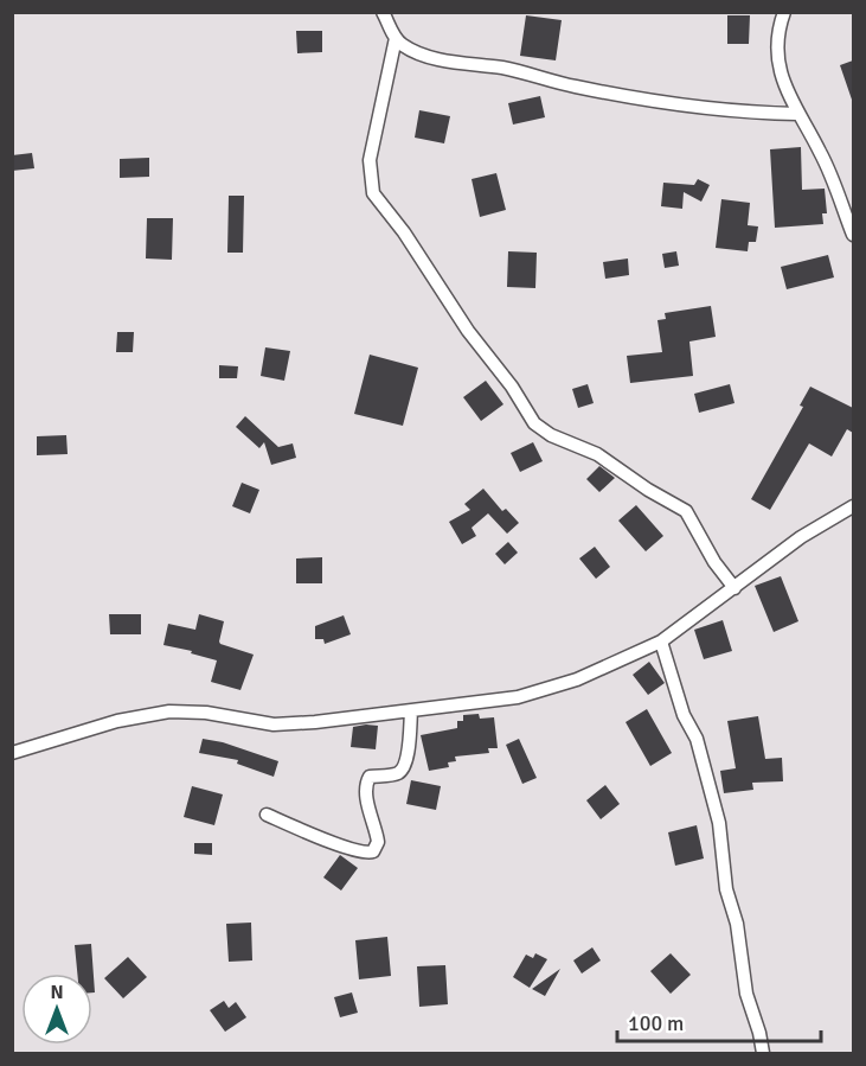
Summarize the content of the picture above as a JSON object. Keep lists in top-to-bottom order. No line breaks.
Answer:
{"scale_bar":"100 m","north":"top"}
